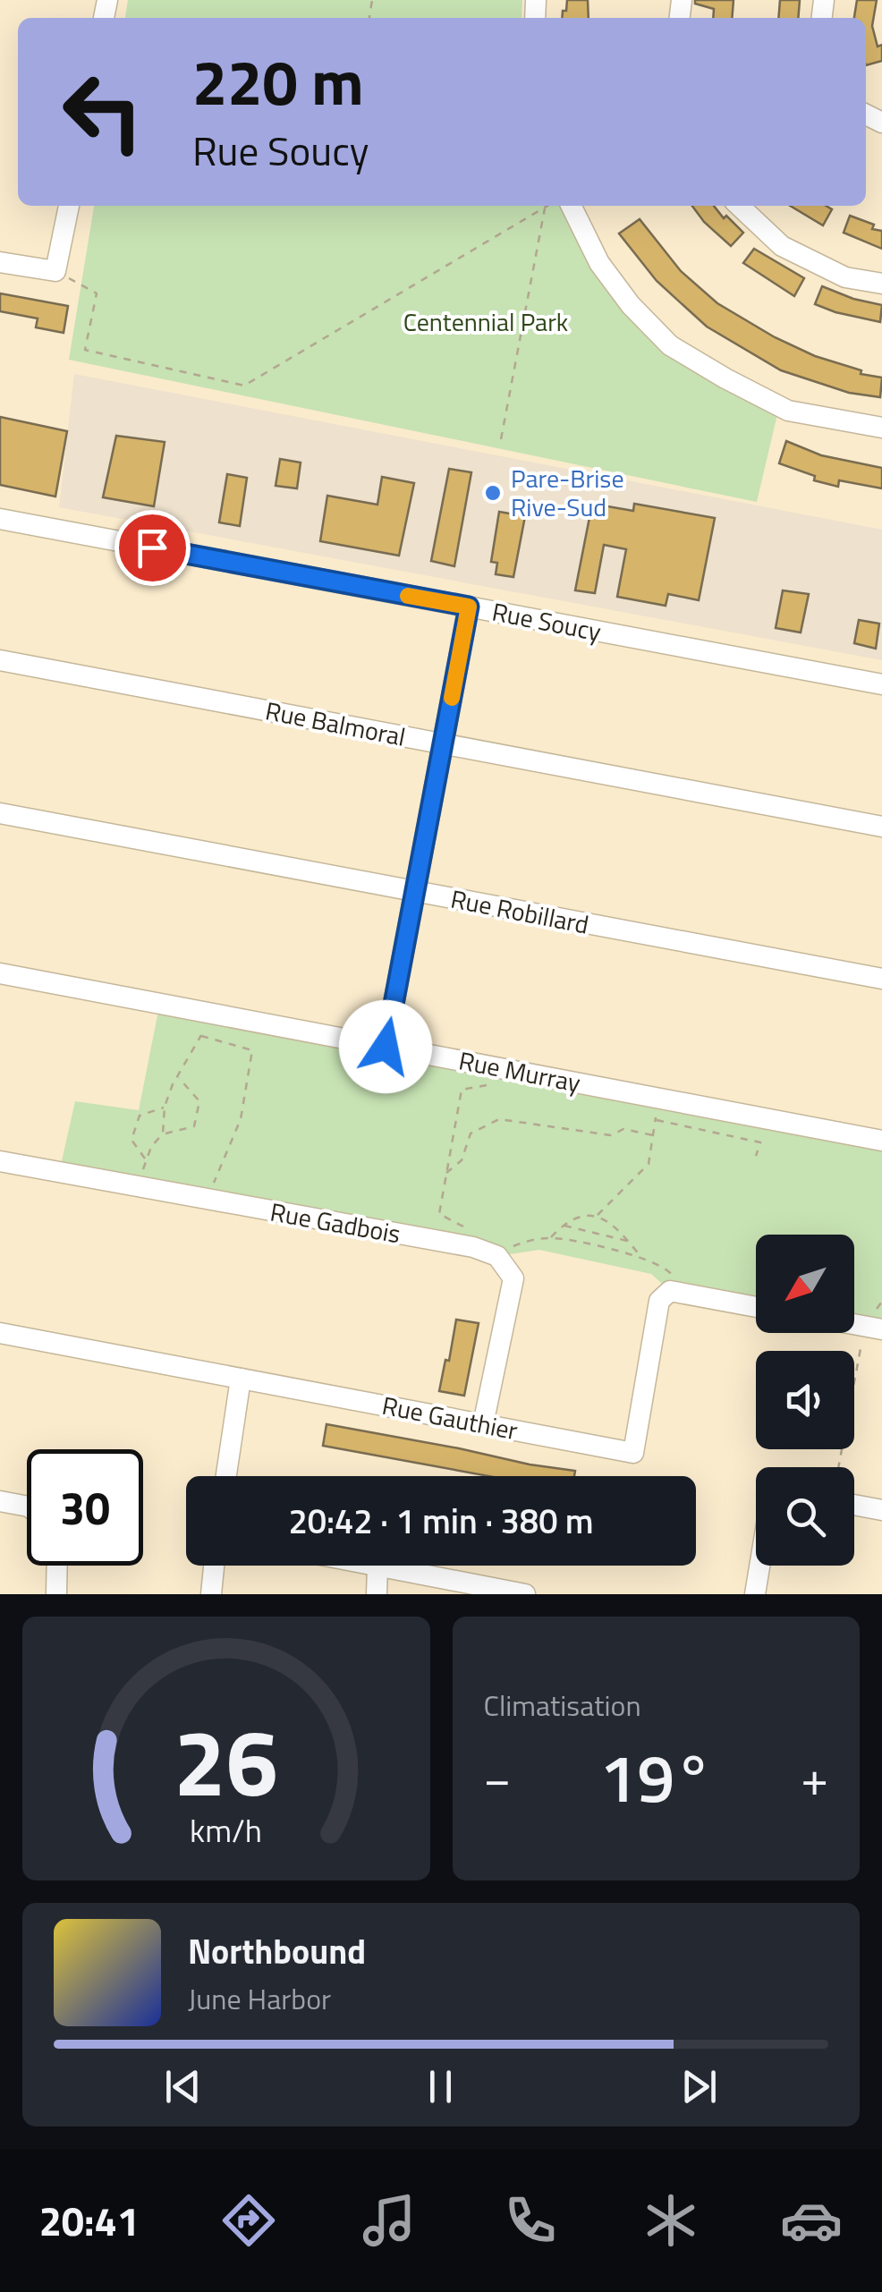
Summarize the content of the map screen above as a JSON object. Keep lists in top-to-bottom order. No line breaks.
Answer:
{"streets":{"street":["Rue Soucy","Rue Balmoral","Rue Robillard","Rue Murray","Rue Gadbois","Rue Gauthier"]},"parks":["Centennial Park"],"places":["Pare-Brise Rive-Sud"],"north":"bottom left","page":{"turn":["220 m","Rue Soucy"],"limit":"30","trip":"20:42 · 1 min · 380 m","tile":"Climatisation","heat":["−","19°","+"],"song":["Northbound","June Harbor"],"tabs":"20:41","gauge":["26","km/h"]}}
